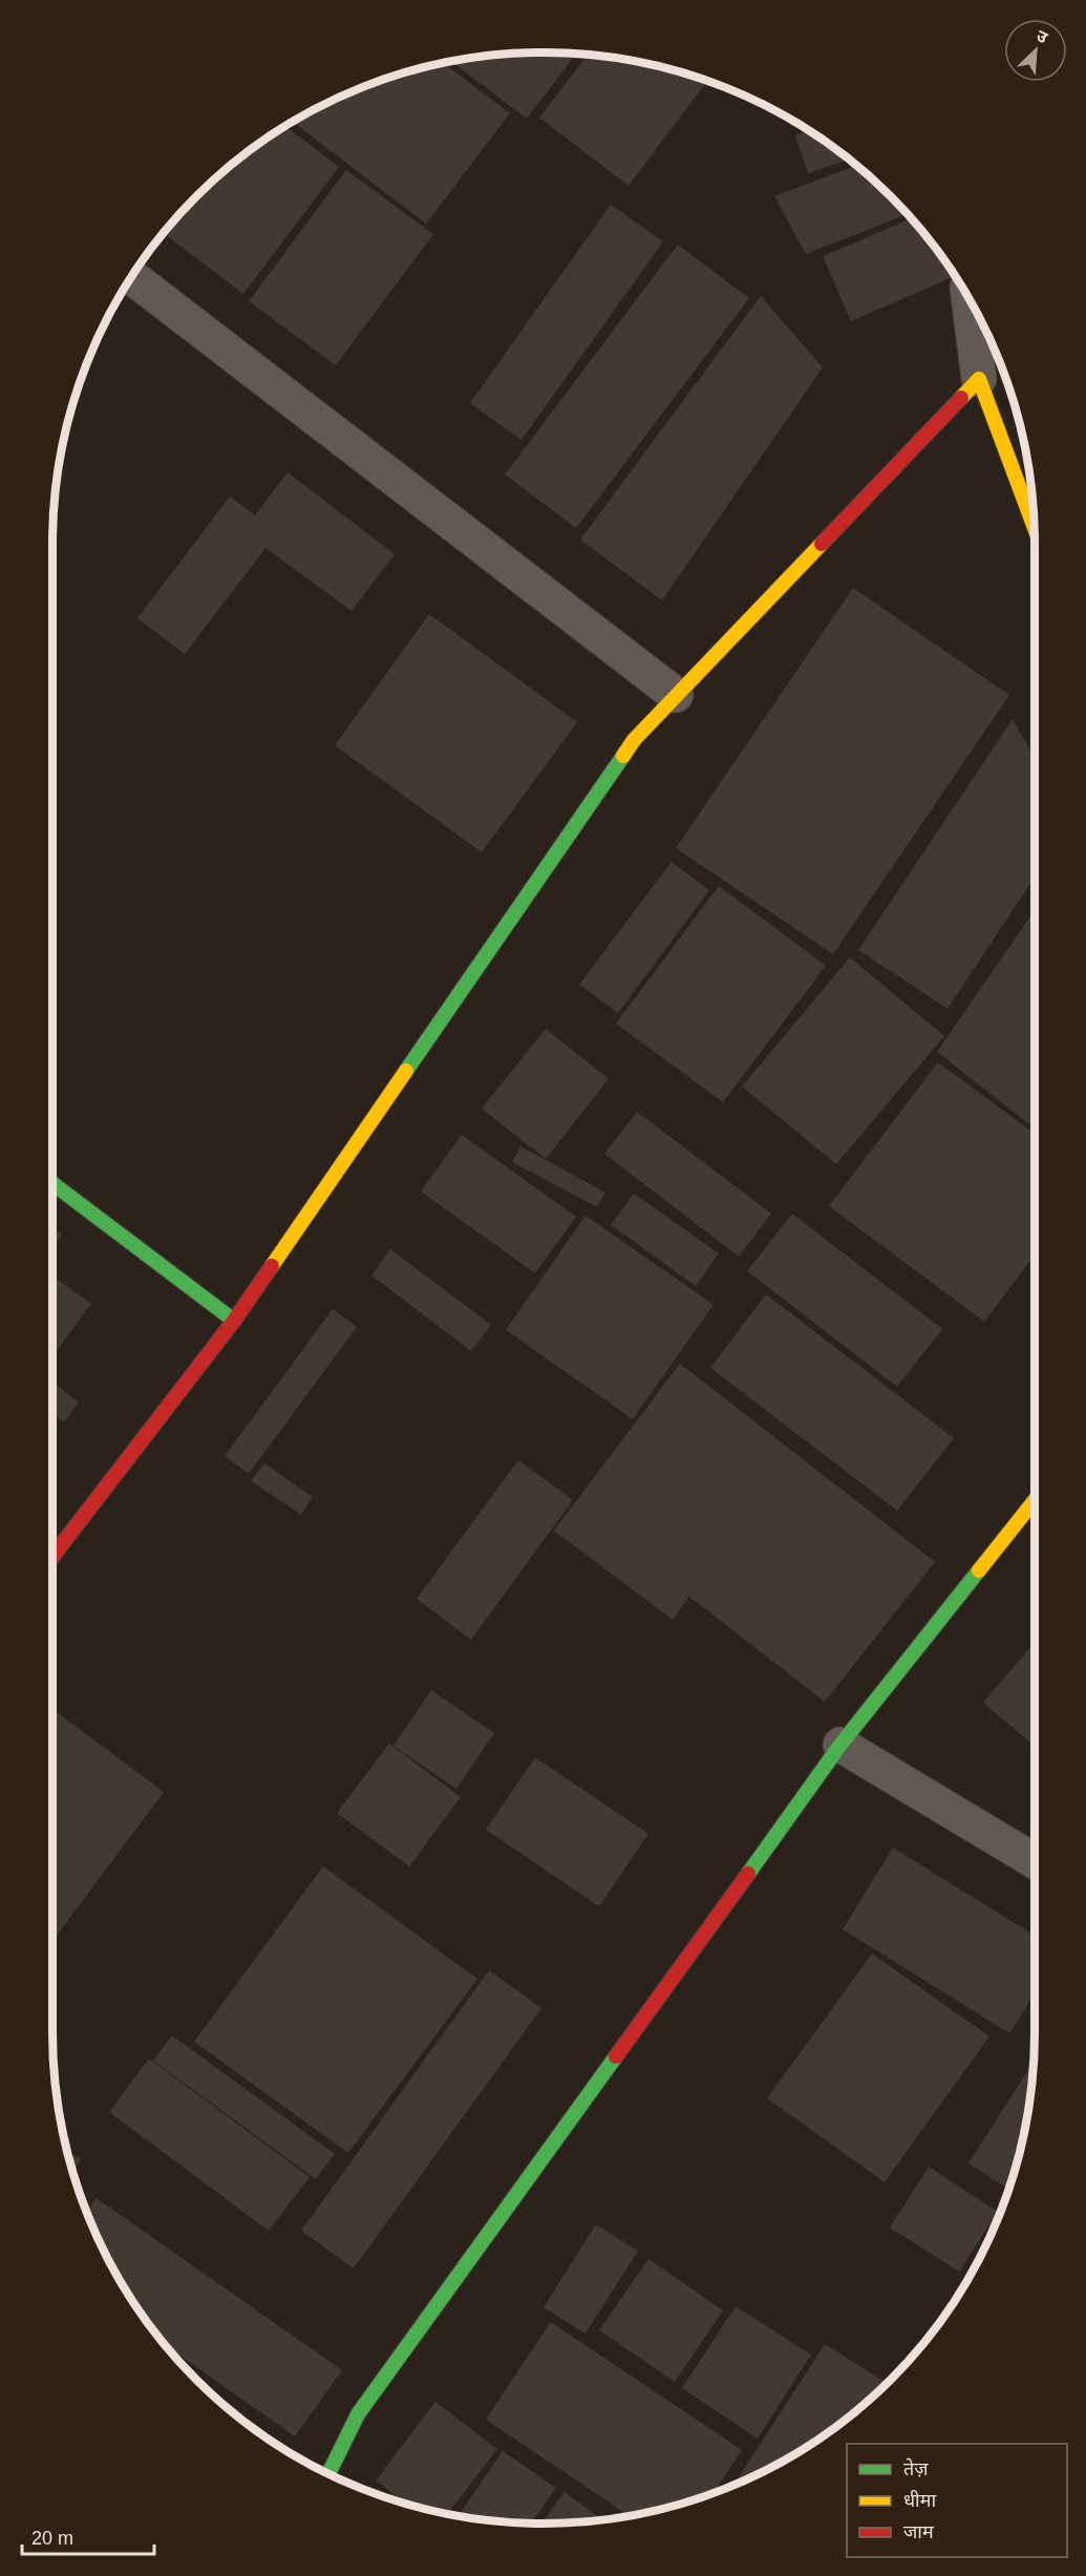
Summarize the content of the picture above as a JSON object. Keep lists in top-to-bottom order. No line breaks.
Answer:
{"legend":["तेज़","धीमा","जाम"],"scale_bar":"20 m","north":"top right"}
